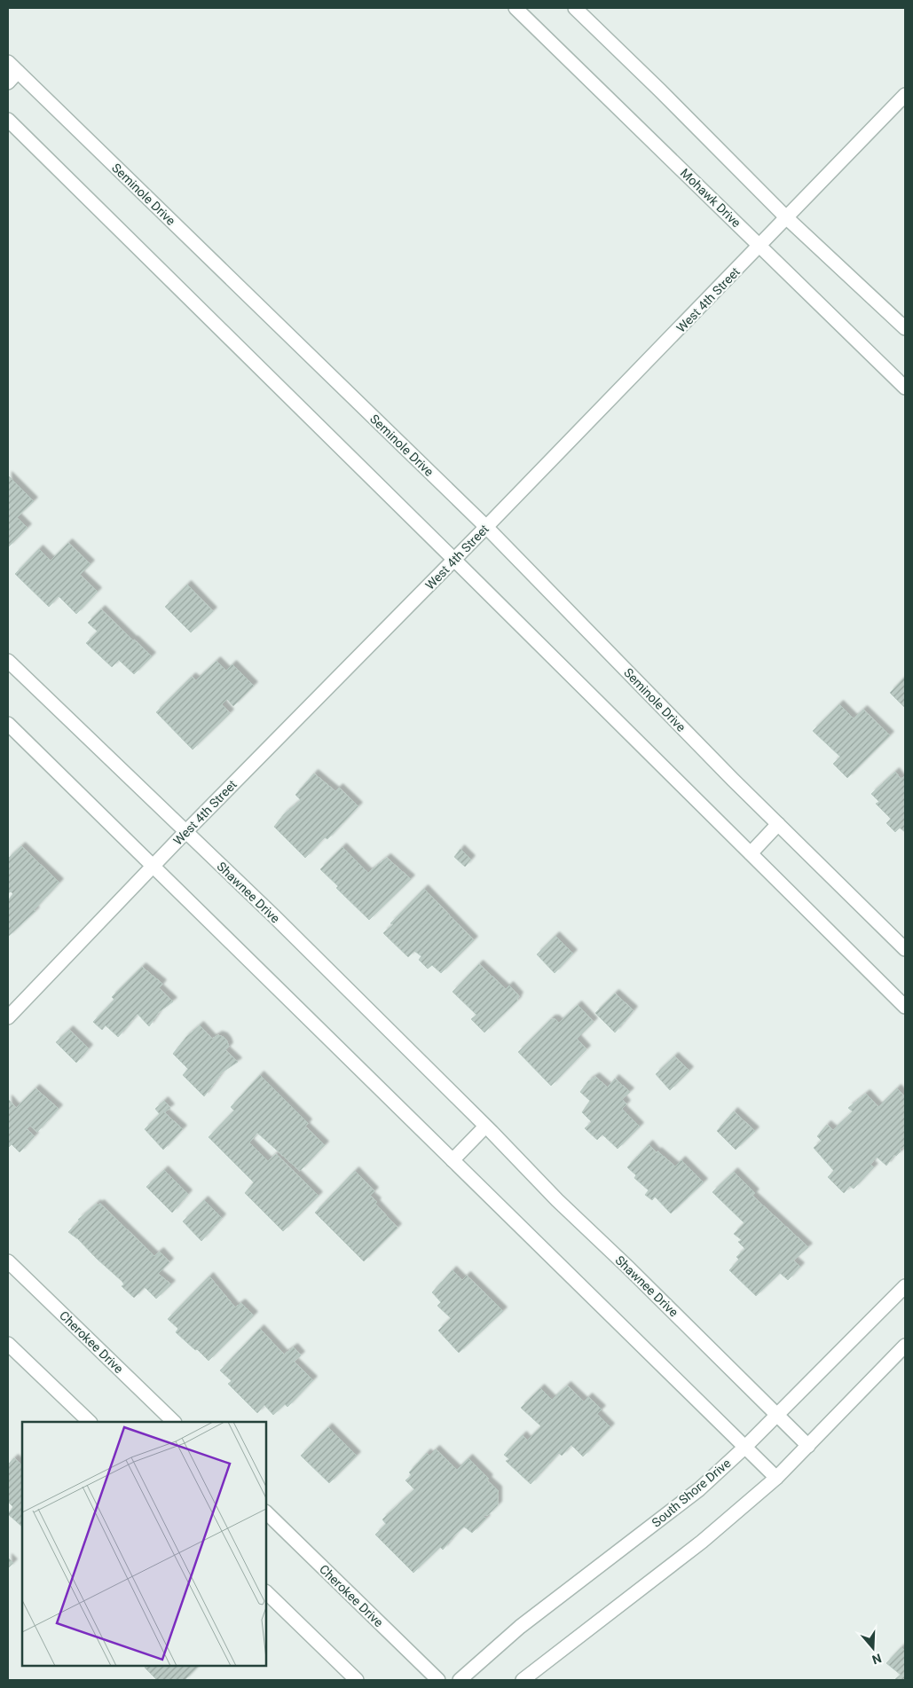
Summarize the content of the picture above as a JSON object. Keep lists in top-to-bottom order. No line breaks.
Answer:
{"streets":{"street":["Seminole Drive","Mohawk Drive","West 4th Street","Shawnee Drive","Cherokee Drive","South Shore Drive"]},"crossings":[["Seminole Drive","West 4th Street"],["Mohawk Drive","West 4th Street"],["West 4th Street","Shawnee Drive"],["Shawnee Drive","South Shore Drive"]],"north":"bottom"}
